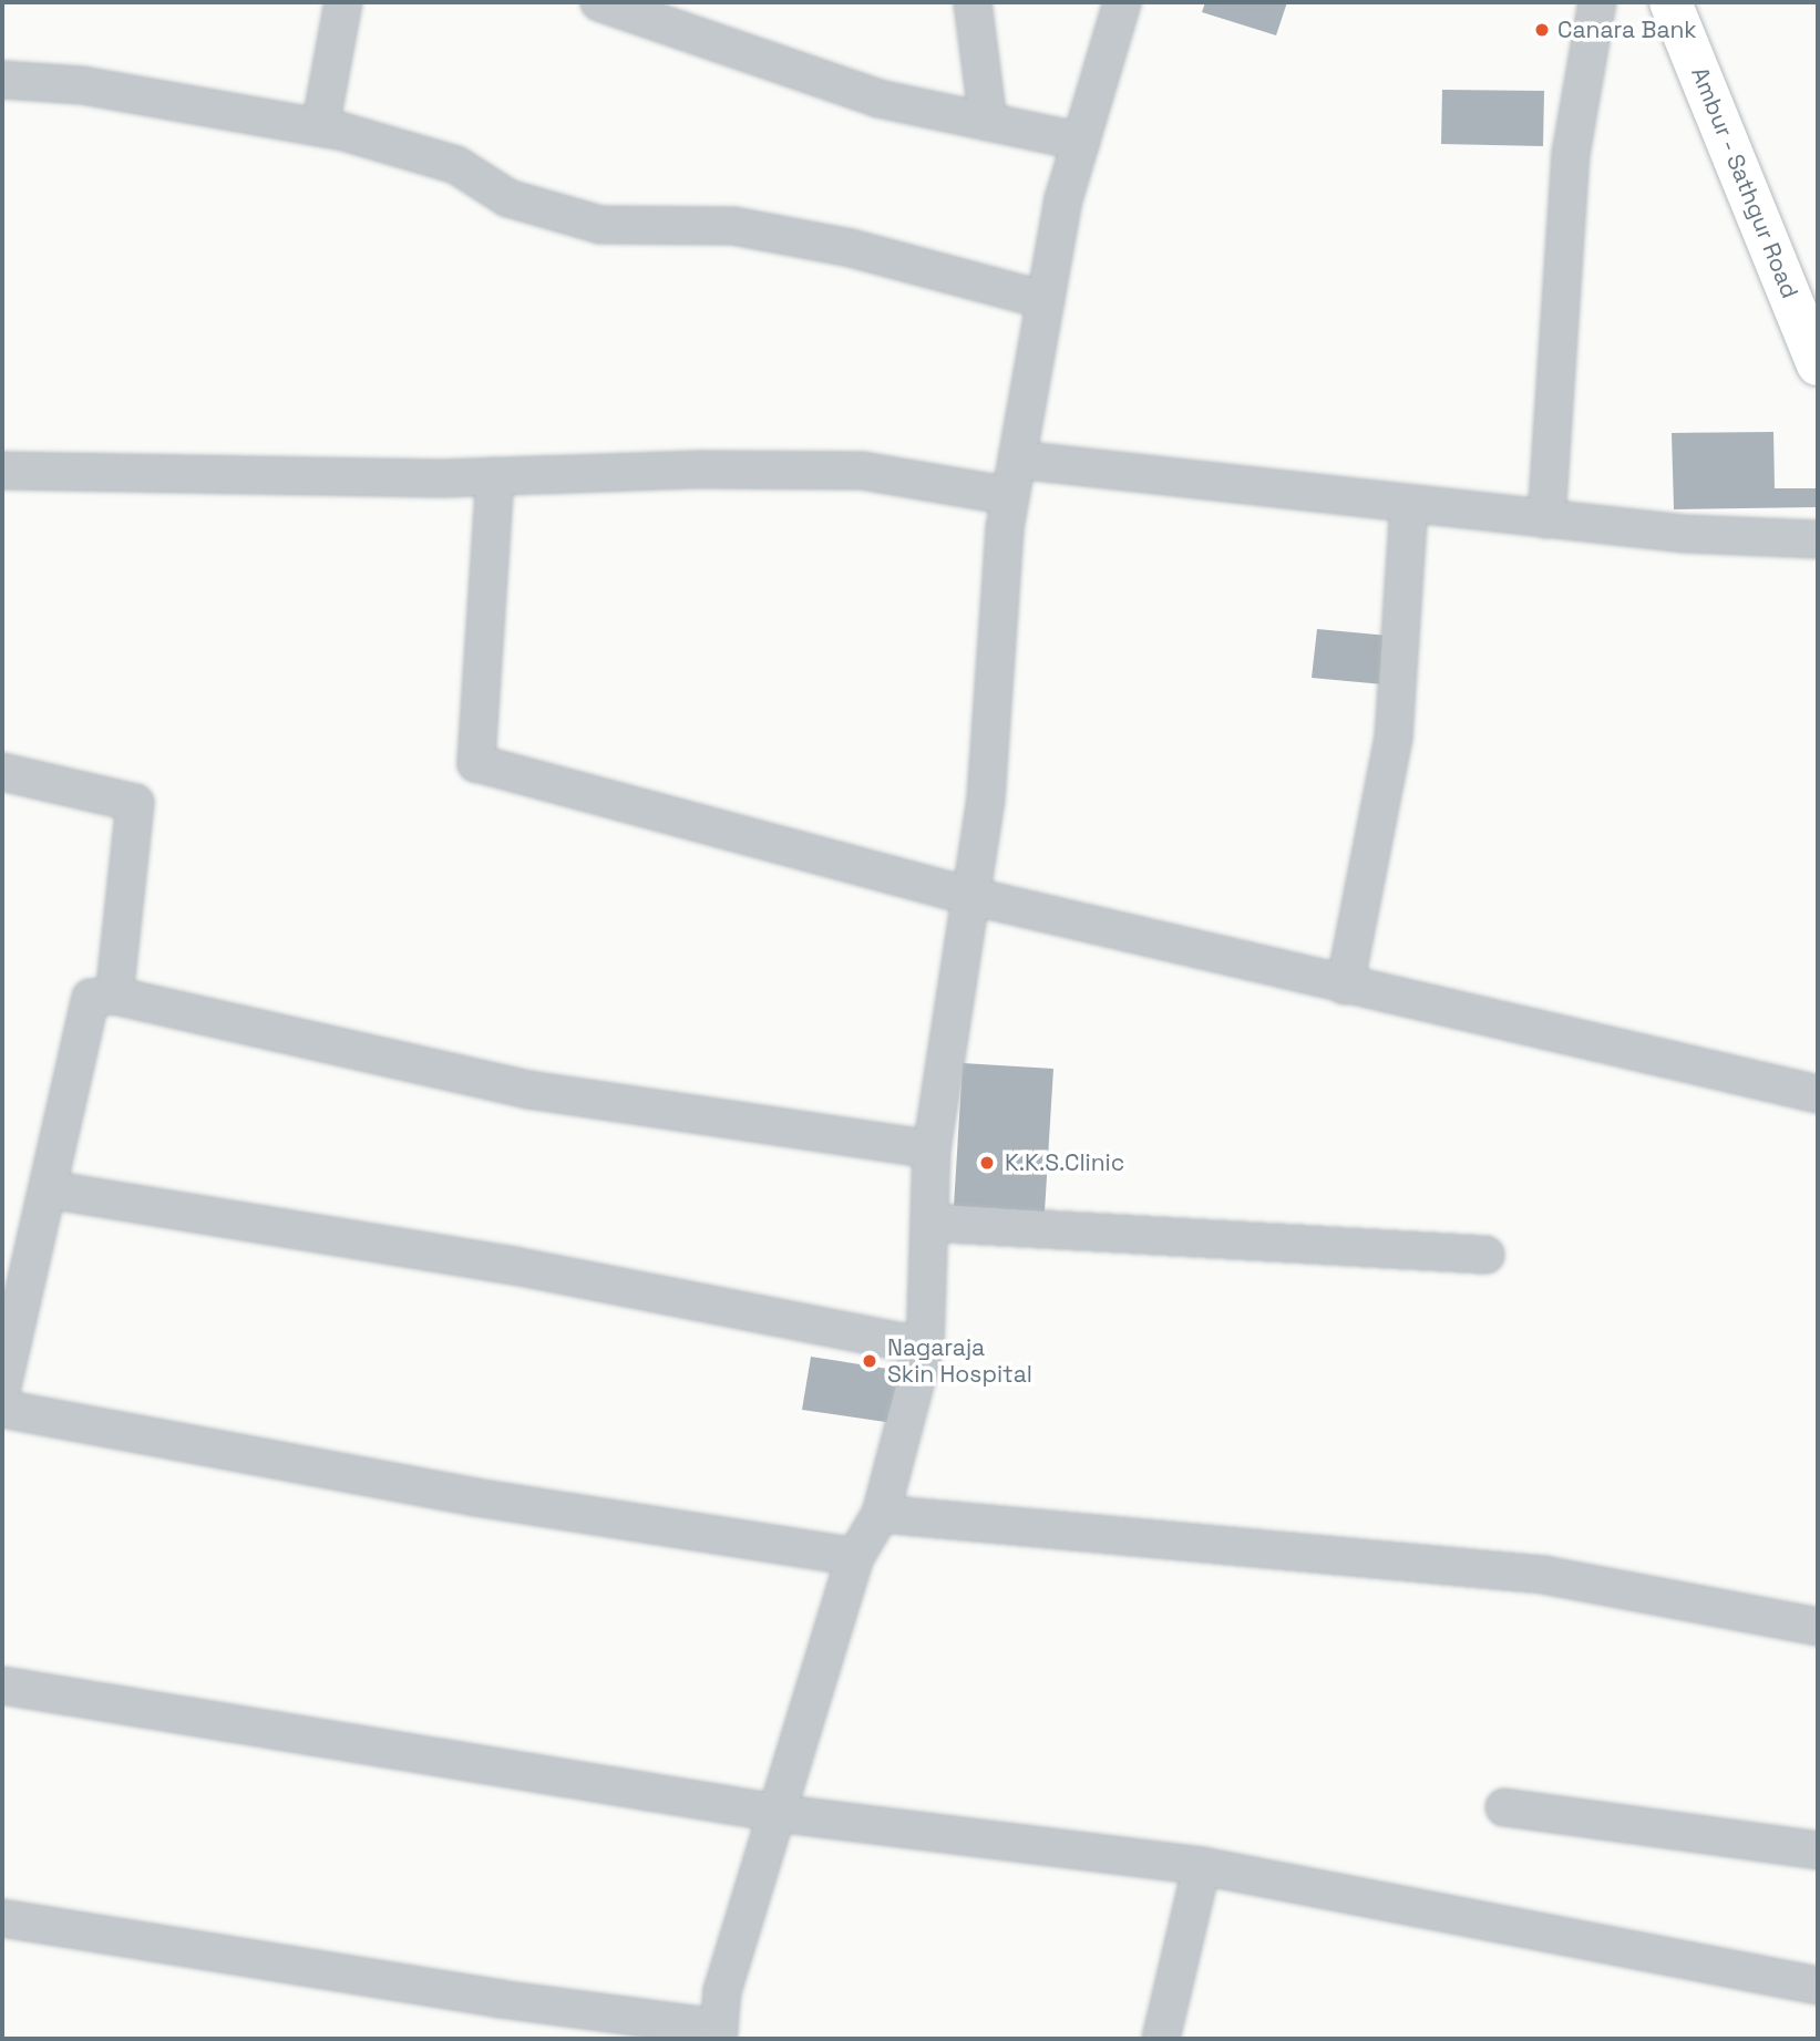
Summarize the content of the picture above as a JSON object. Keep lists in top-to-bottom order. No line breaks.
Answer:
{"streets":{"main road":["Ambur - Sathgur Road"]},"places":["Canara Bank","K.K.S.Clinic","Nagaraja Skin Hospital"]}
